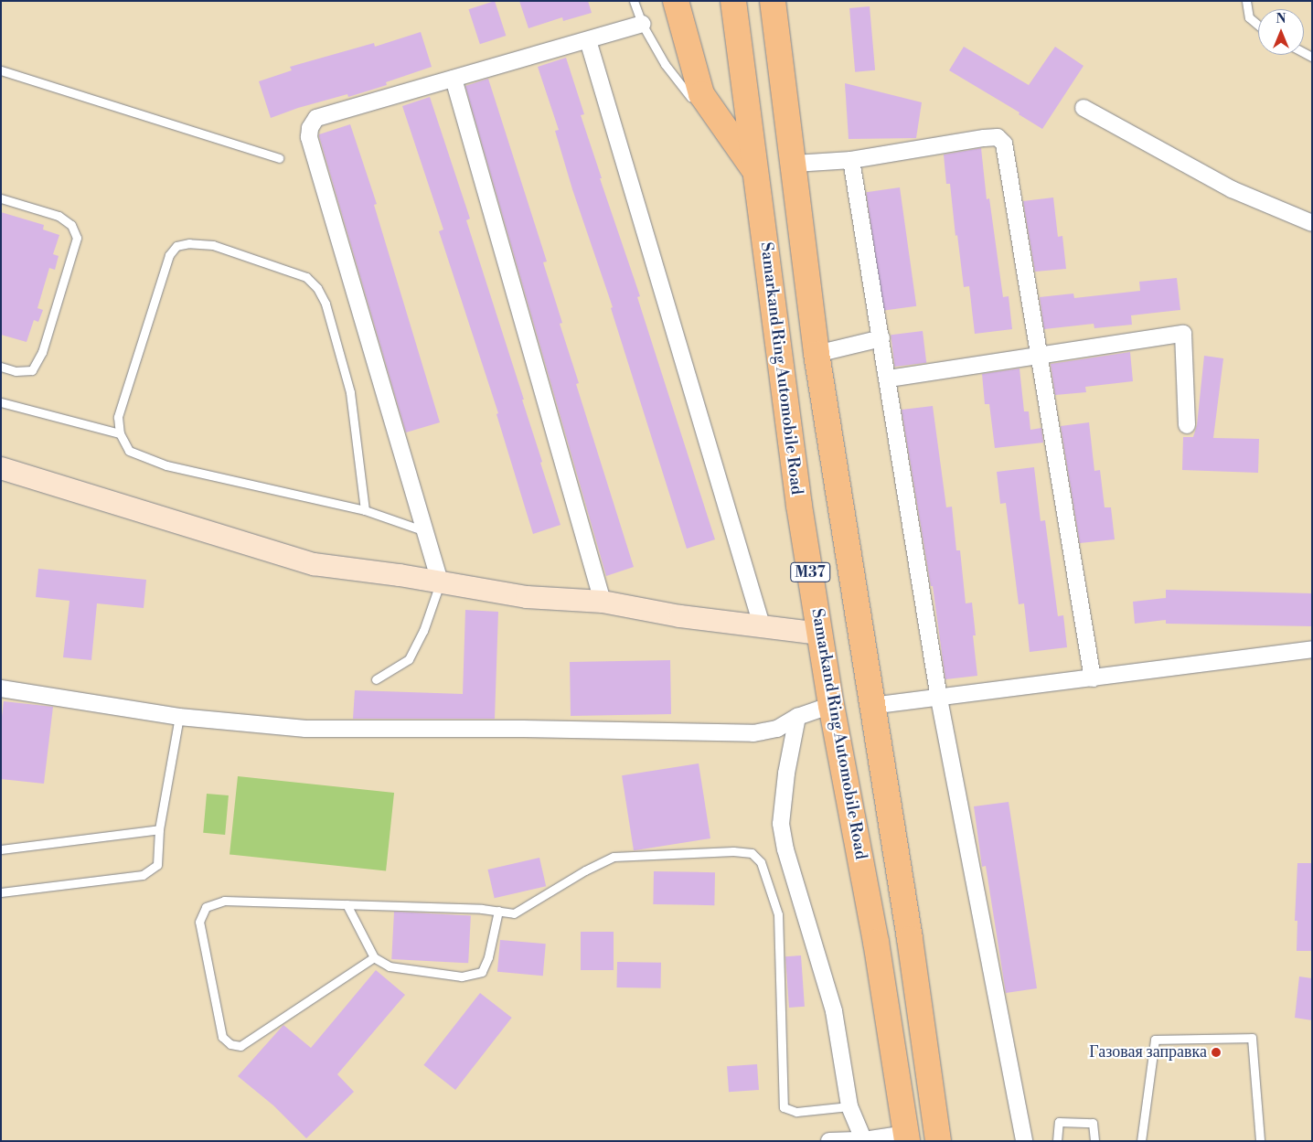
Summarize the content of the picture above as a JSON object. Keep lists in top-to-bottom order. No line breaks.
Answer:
{"streets":{"highway":["Samarkand Ring Automobile Road","M37"]},"places":["Газовая заправка"],"north":"top"}
